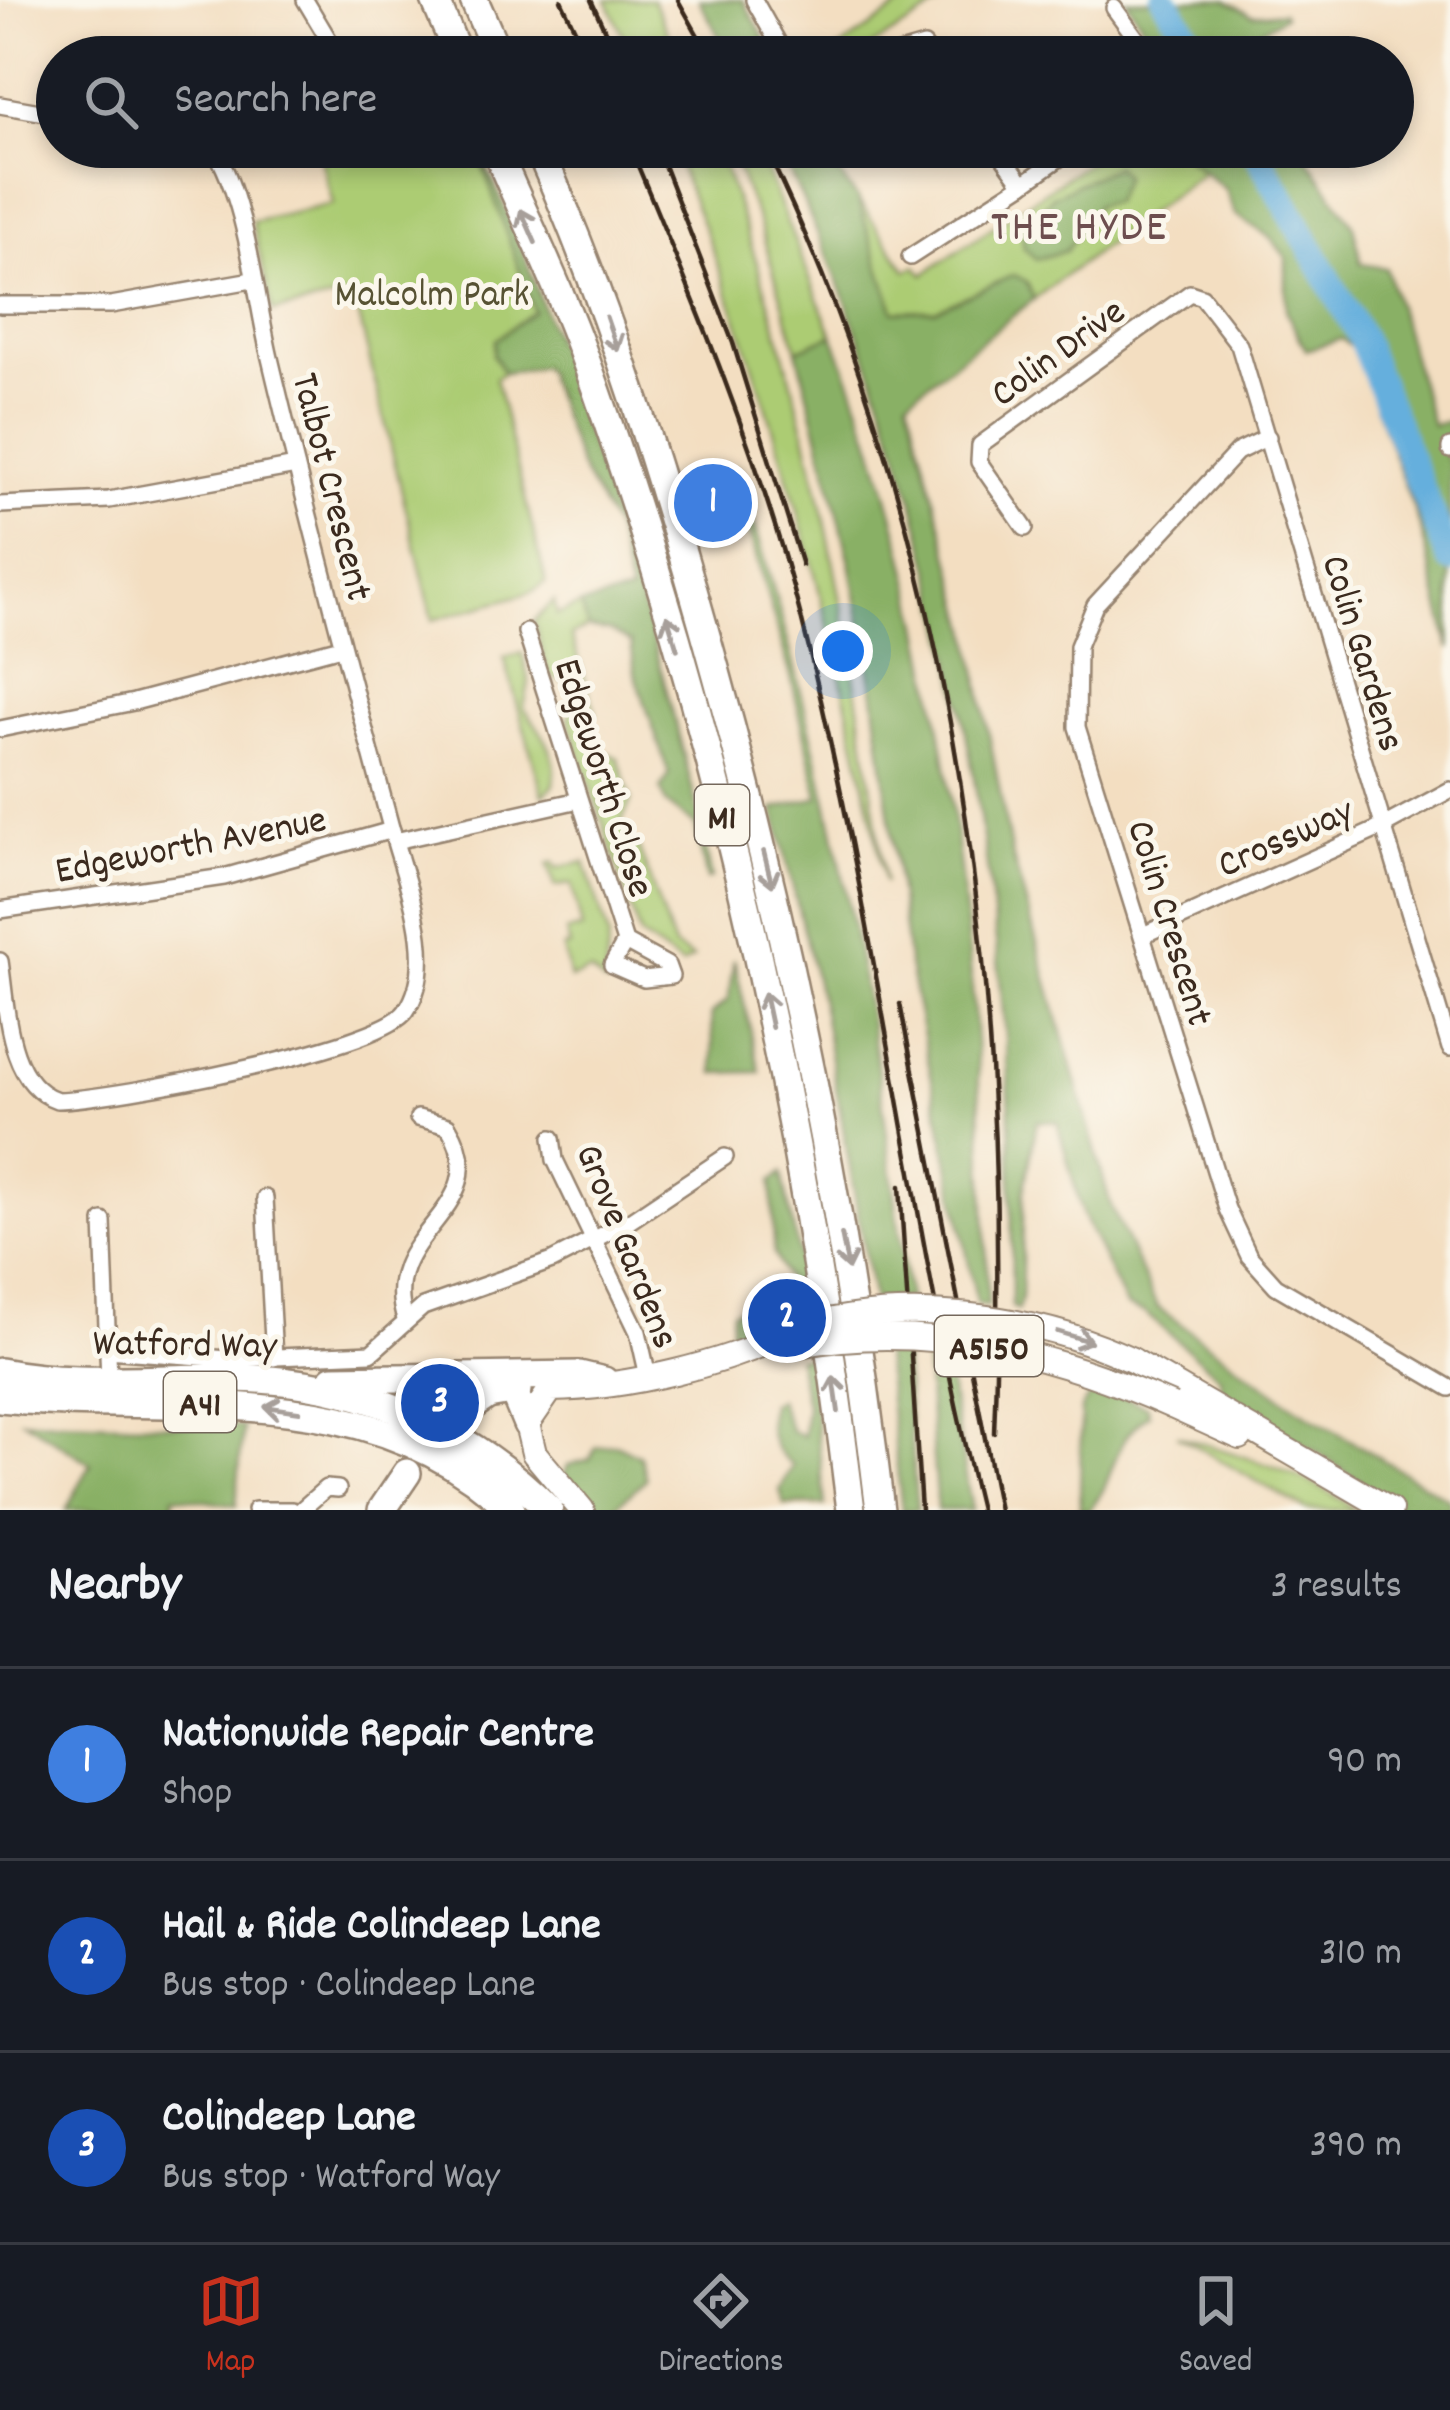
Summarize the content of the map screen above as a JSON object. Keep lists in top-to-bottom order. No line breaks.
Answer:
{"streets":{"highway":["M1","Watford Way","A5150","A41"],"street":["Colin Drive","Talbot Crescent","Colin Gardens","Edgeworth Close","Crossway","Edgeworth Avenue","Colin Crescent","Grove Gardens"]},"crossings":[["Colin Drive","Colin Gardens"],["Talbot Crescent","Edgeworth Avenue"],["Colin Gardens","Crossway"],["Colin Gardens","Colin Crescent"],["Edgeworth Close","Edgeworth Avenue"],["Crossway","Colin Crescent"],["Grove Gardens","A5150"],["Watford Way","A5150"]],"districts":["THE HYDE"],"parks":["Malcolm Park"],"page":{"search":"Search here","pins":["1","2","3"],"heading":["Nearby","3 results"],"list":[{"mark":"1","name":"Nationwide Repair Centre","note":"Shop","value":"90 m"},{"mark":"2","name":"Hail & Ride Colindeep Lane","note":"Bus stop · Colindeep Lane","value":"310 m"},{"mark":"3","name":"Colindeep Lane","note":"Bus stop · Watford Way","value":"390 m"}],"nav":["Map","Directions","Saved"]}}
